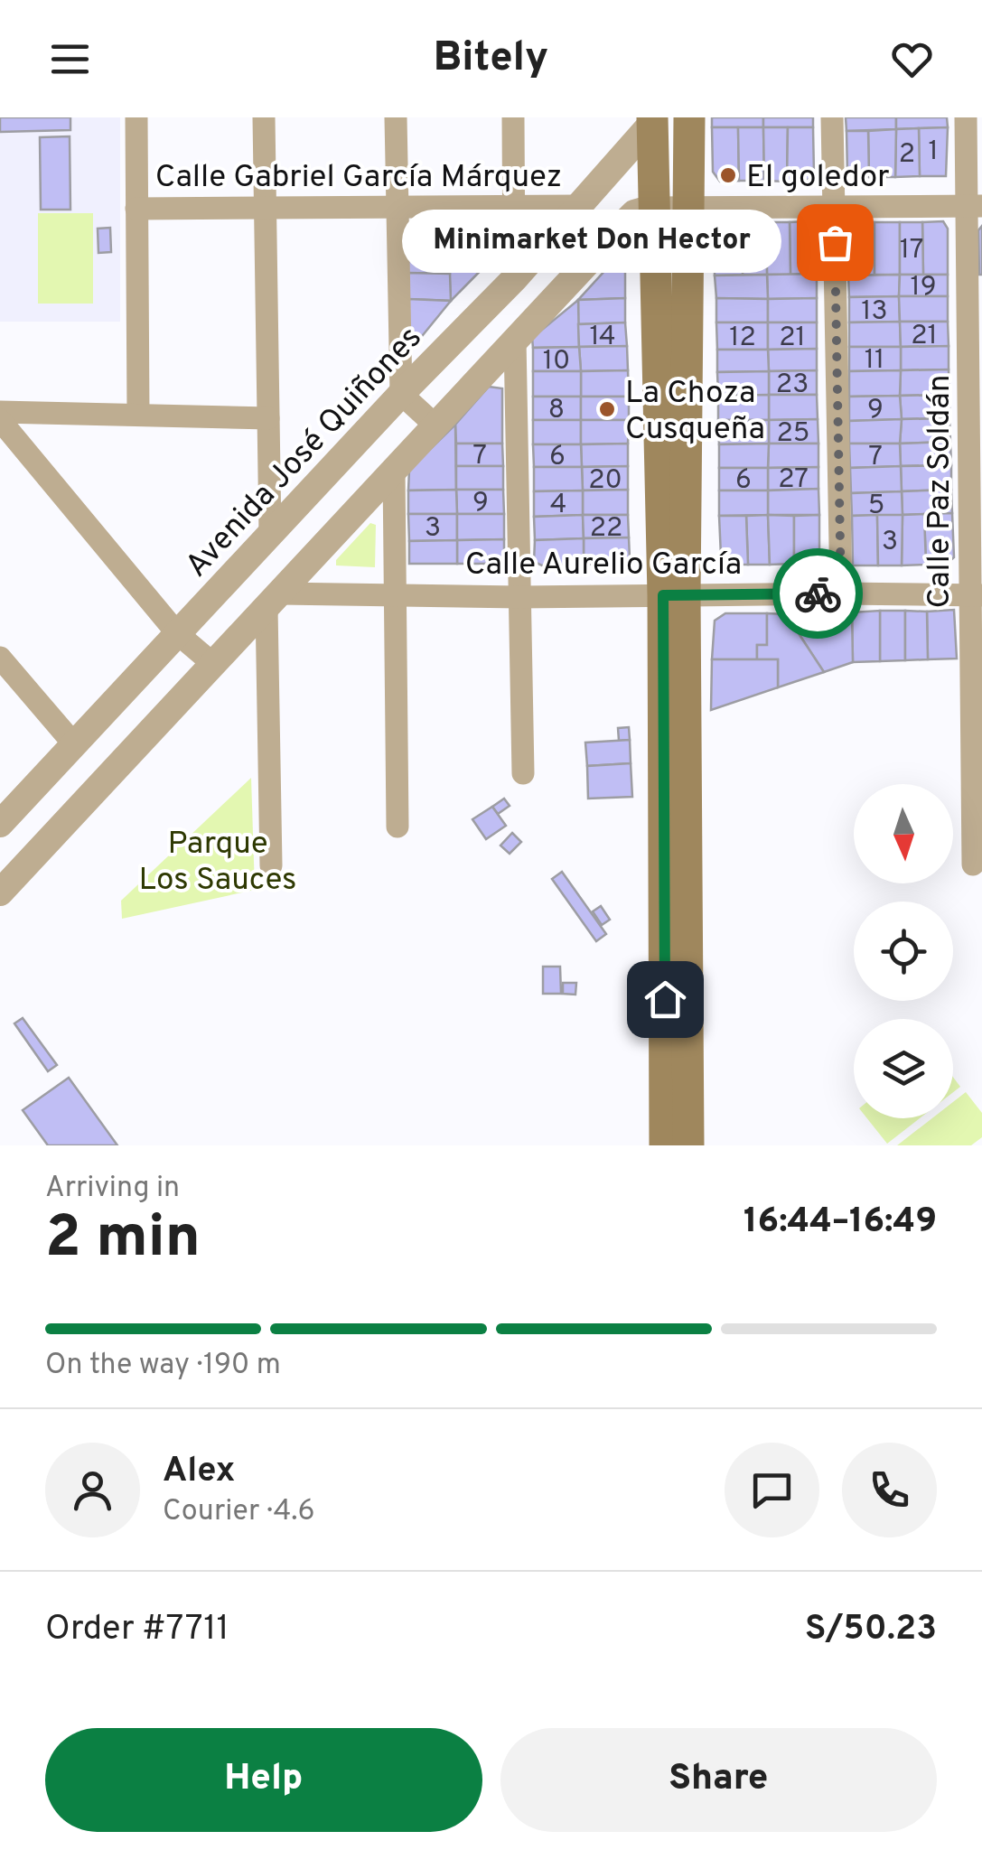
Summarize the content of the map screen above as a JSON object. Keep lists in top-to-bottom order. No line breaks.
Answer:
{"streets":{"street":["Calle Gabriel García Márquez","Avenida José Quiñones","Calle Paz Soldán","Calle Aurelio García"]},"crossings":[["Calle Gabriel García Márquez","Avenida José Quiñones"],["Calle Paz Soldán","Calle Aurelio García"]],"parks":["Parque Los Sauces"],"places":["El goledor","Minimarket Don Hector","La Choza Cusqueña"],"house_numbers":["1","2","17","19","13","21","14","12","21","11","10","23","8","9","25","7","6","7","27","20","6","9","4","5","3","22","3"],"north":"bottom","page":{"header":"Bitely","bubble":"Minimarket Don Hector","heading":["2 min","Arriving in","16:44–16:49"],"panel":["Alex","Courier · 4.6","Order #7711","S/50.23"],"bar":"On the way · 190 m","buttons":["Help","Share"]}}
